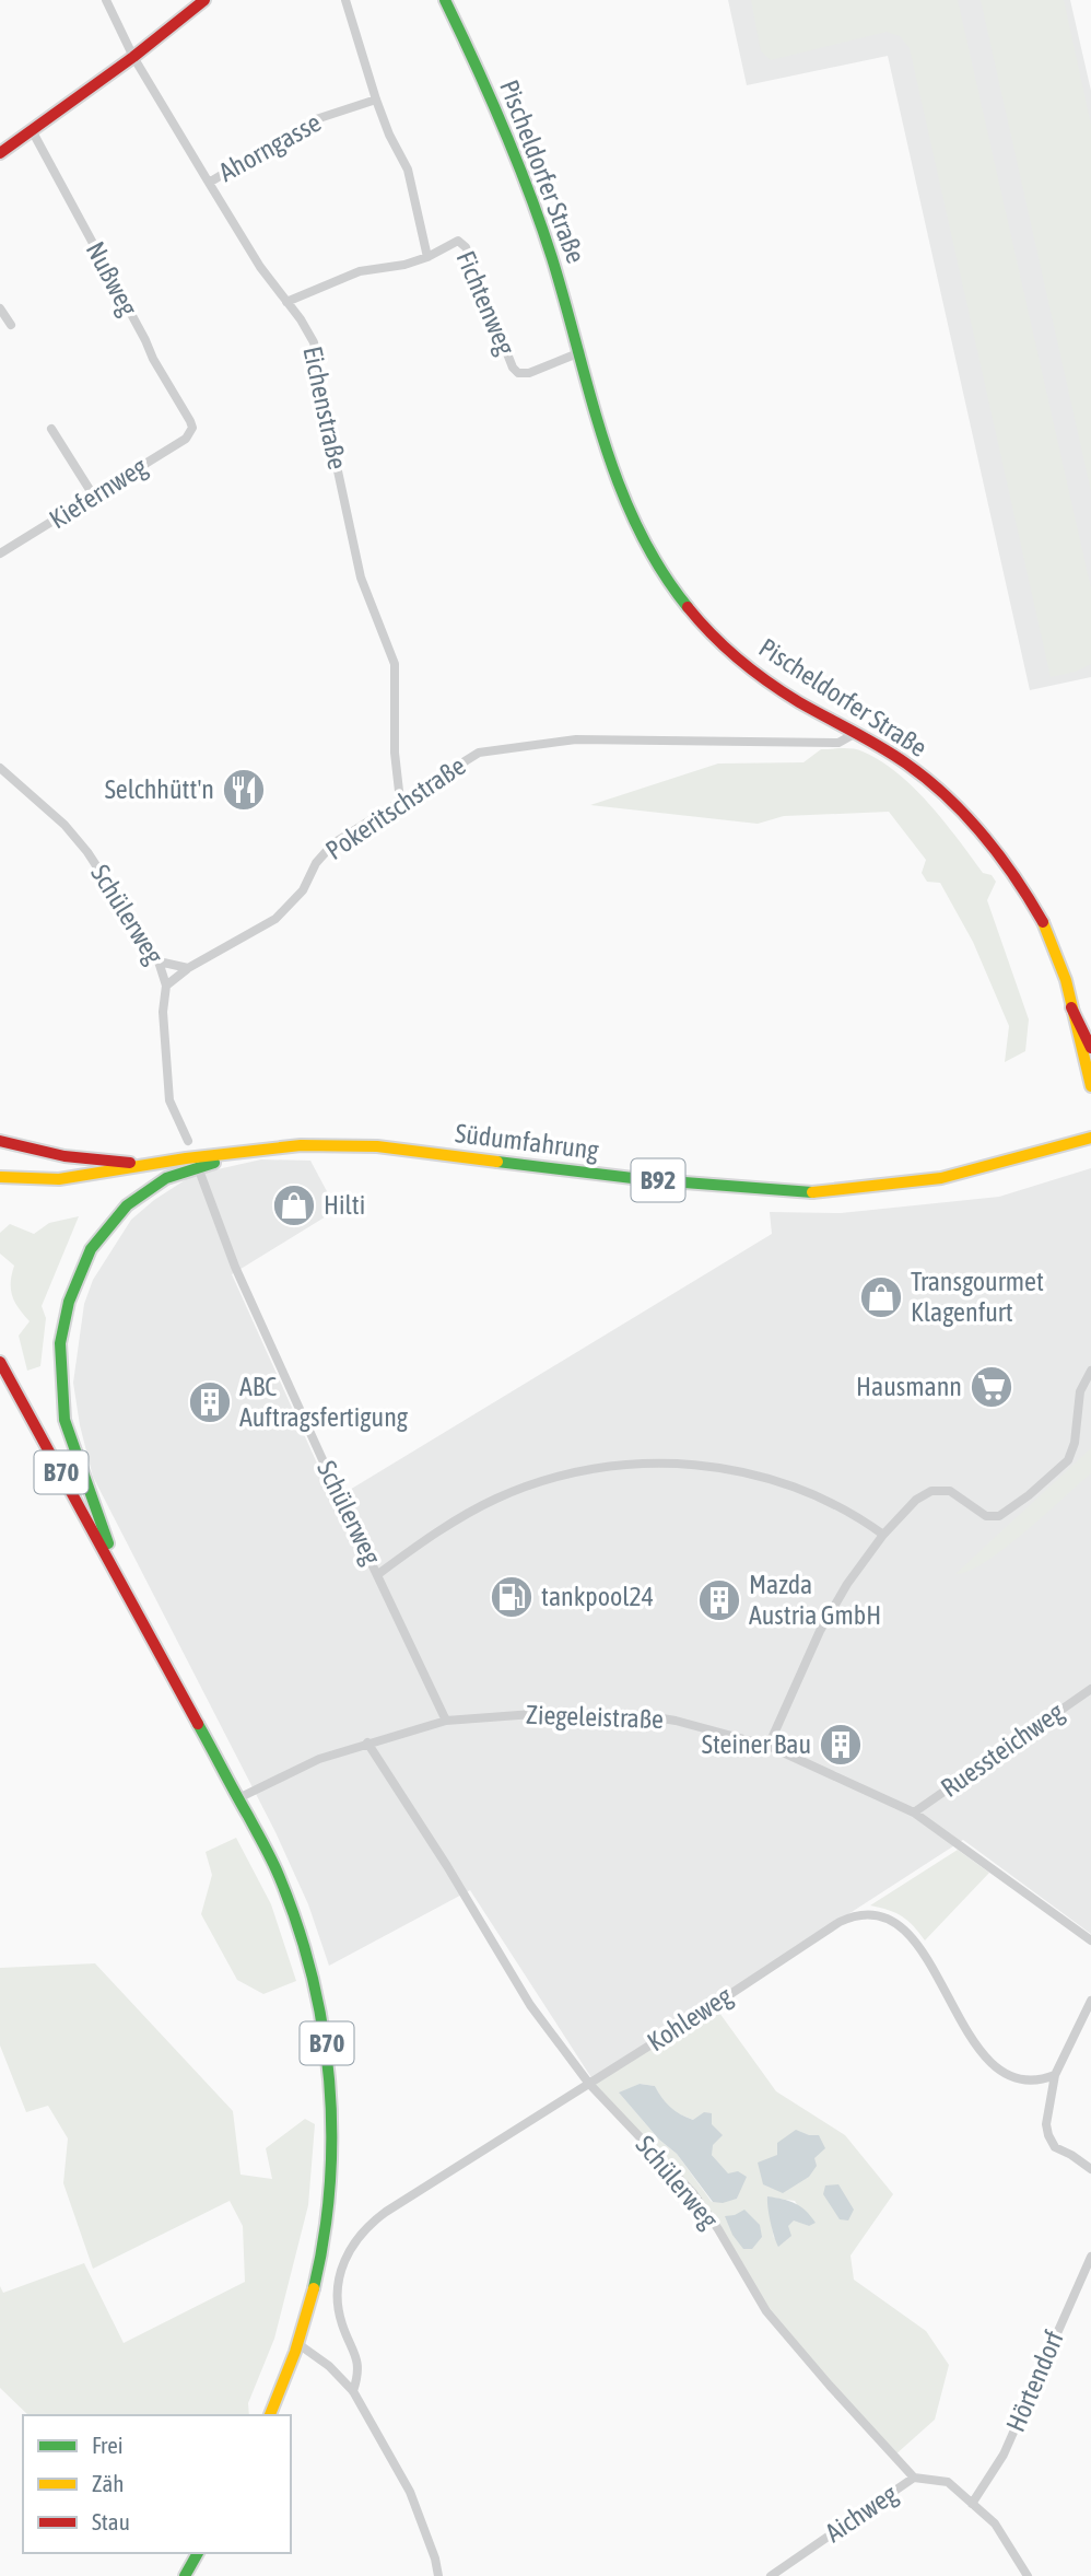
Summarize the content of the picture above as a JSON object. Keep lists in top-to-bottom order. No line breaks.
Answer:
{"streets":{"main road":["Pischeldorfer Straße","Südumfahrung","B92","B70"],"street":["Ahorngasse","Nußweg","Fichtenweg","Eichenstraße","Kiefernweg","Pokeritschstraße","Schülerweg","Ziegeleistraße","Ruessteichweg","Kohleweg","Hörtendorf","Aichweg"]},"crossings":[["Ahorngasse","Fichtenweg"],["Ahorngasse","Eichenstraße"],["Pischeldorfer Straße","Fichtenweg"],["Pischeldorfer Straße","Pokeritschstraße"],["Nußweg","Kiefernweg"],["Eichenstraße","Pokeritschstraße"],["Pokeritschstraße","Schülerweg"],["Schülerweg","Ziegeleistraße"],["Schülerweg","Kohleweg"],["Schülerweg","Aichweg"],["Südumfahrung","B92"],["B92","B70"],["B70","Ziegeleistraße"],["Ziegeleistraße","Ruessteichweg"]],"places":{"restaurant":["Selchhütt'n"],"shop":["Hilti","Transgourmet Klagenfurt"],"supermarket":["Hausmann"],"building":["ABC Auftragsfertigung","Mazda Austria GmbH","Steiner Bau"],"fuel station":["tankpool24"]},"legend":["Frei","Zäh","Stau"]}
